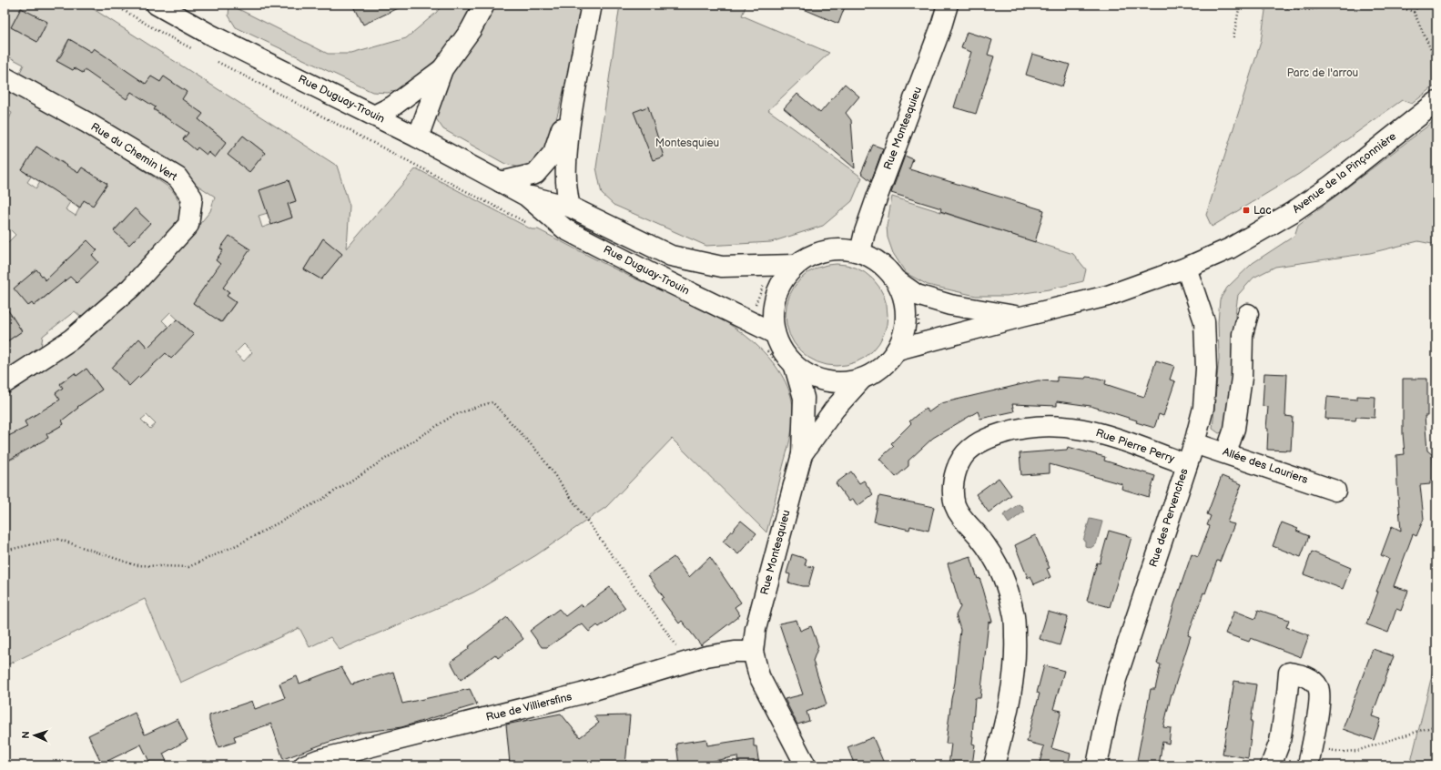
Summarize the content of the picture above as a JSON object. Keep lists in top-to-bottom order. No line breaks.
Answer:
{"streets":{"street":["Rue Duguay-Trouin","Rue Montesquieu","Rue du Chemin Vert","Avenue de la Pinçonnière","Rue Pierre Perry","Allée des Lauriers","Rue des Pervenches","Rue de Villiersfins"]},"crossings":[["Rue Montesquieu","Rue de Villiersfins"],["Avenue de la Pinçonnière","Rue des Pervenches"],["Rue Pierre Perry","Rue des Pervenches"],["Allée des Lauriers","Rue des Pervenches"]],"parks":["Parc de l'arrou","Montesquieu"],"places":{"transit":["Lac"]},"north":"left"}
